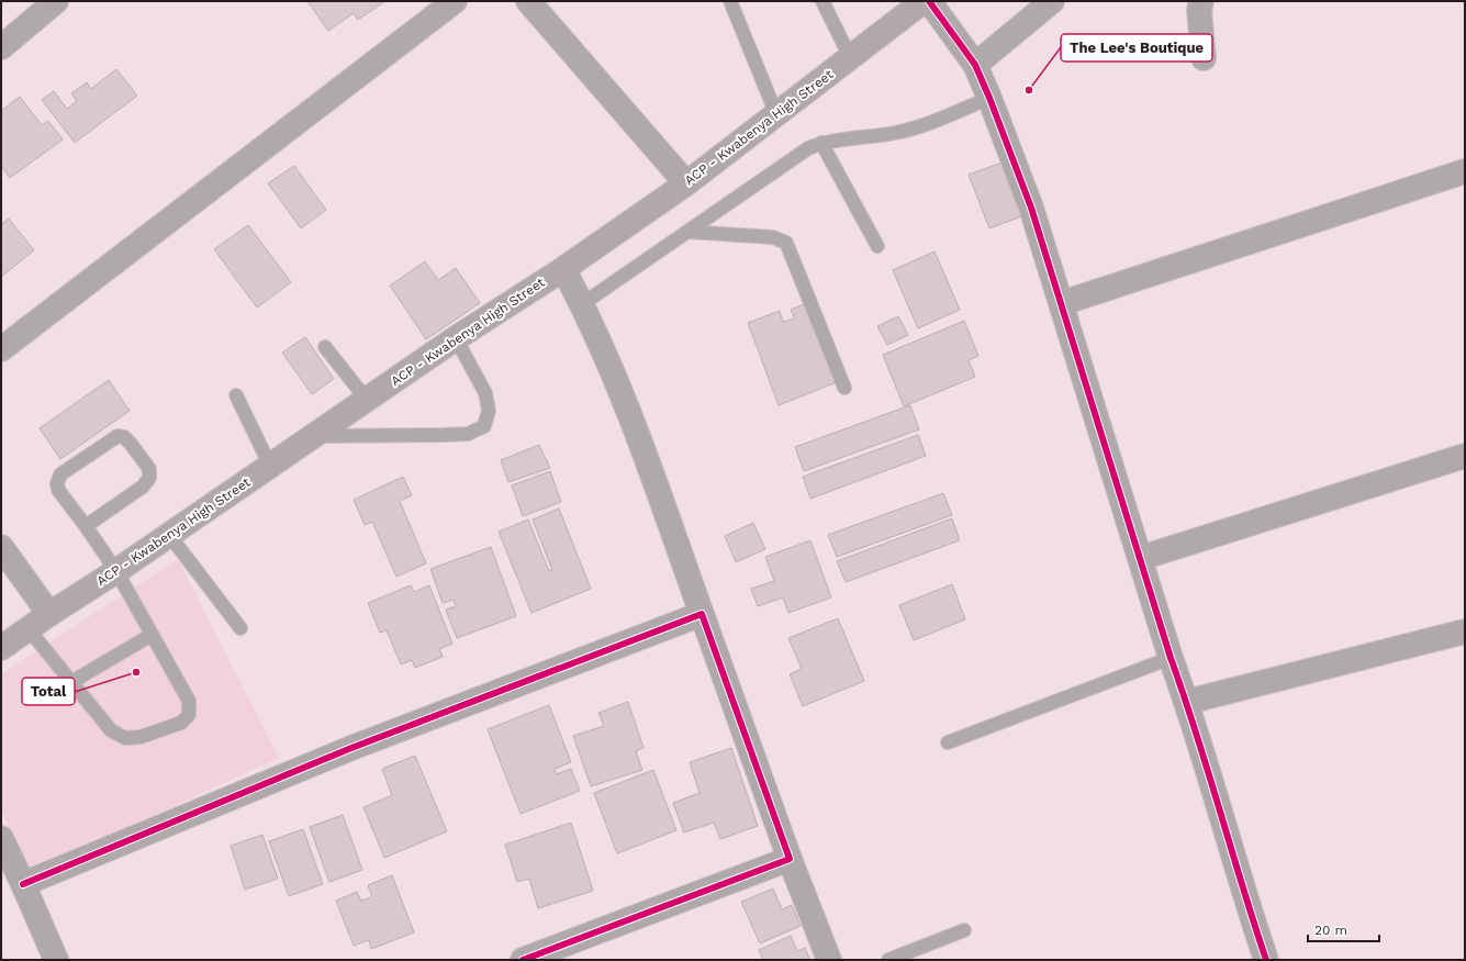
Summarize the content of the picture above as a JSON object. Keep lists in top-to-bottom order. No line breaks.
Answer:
{"streets":{"main road":["ACP - Kwabenya High Street"]},"places":["The Lee's Boutique","Total"],"scale_bar":"20 m"}
